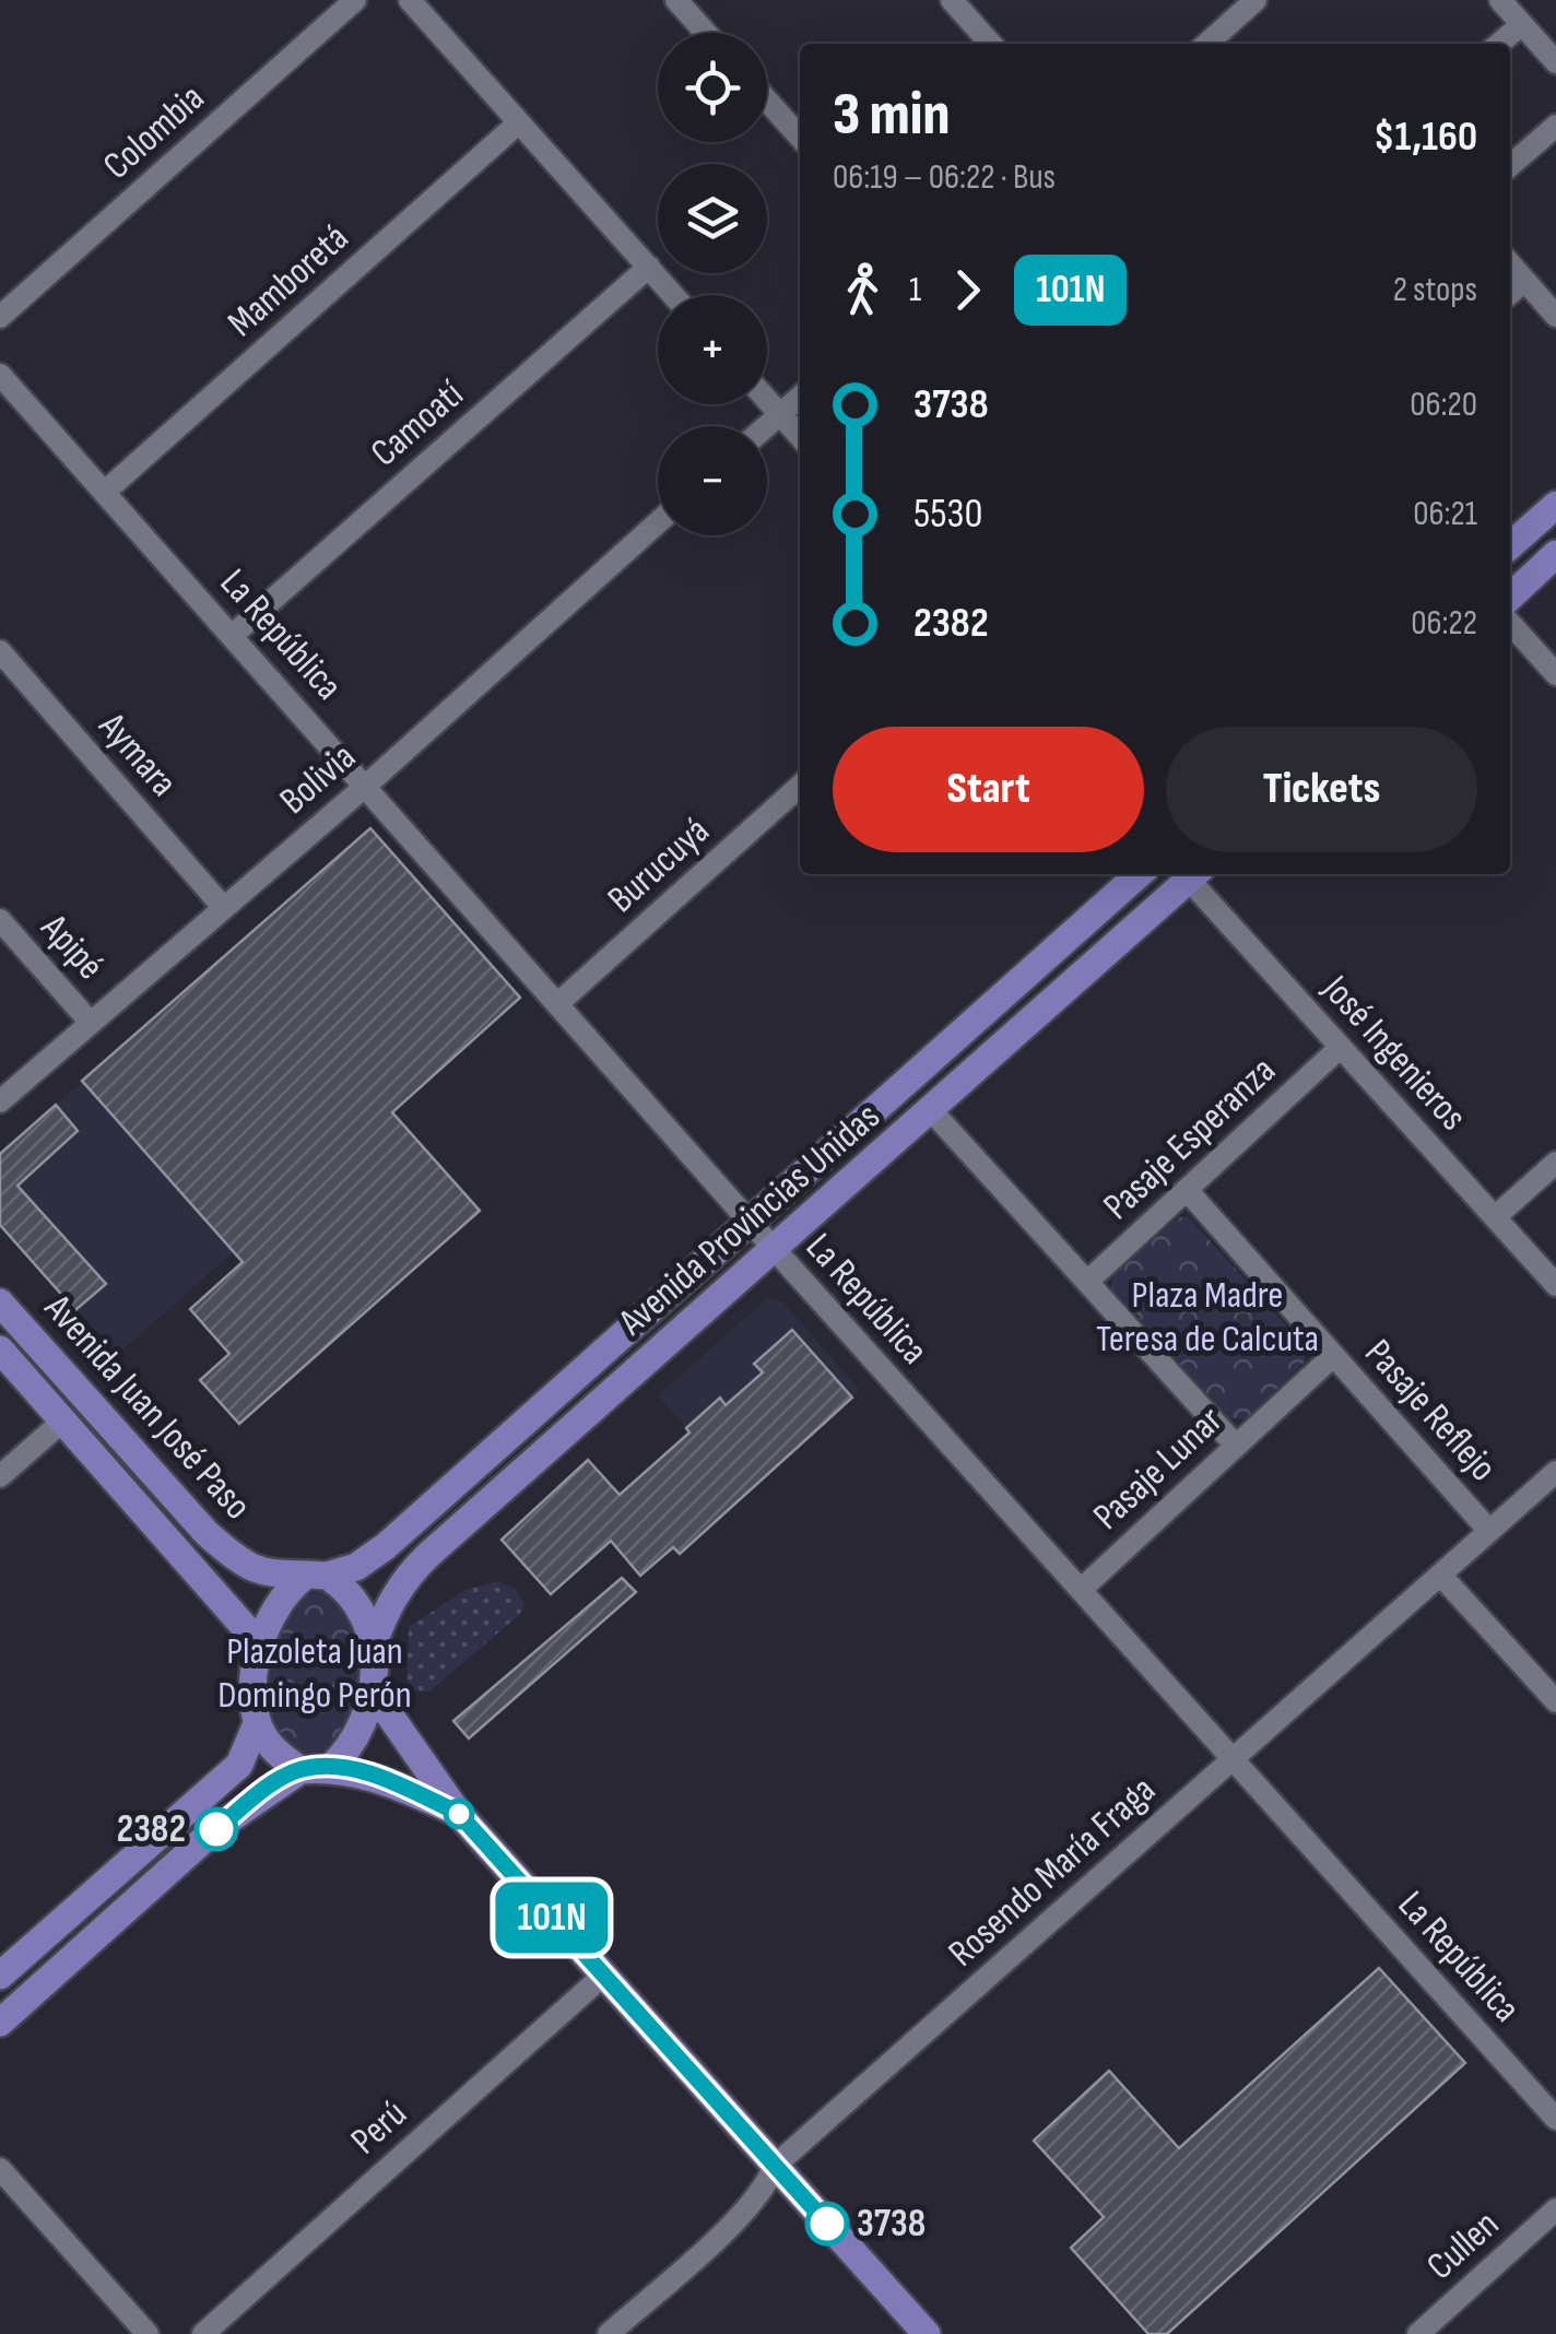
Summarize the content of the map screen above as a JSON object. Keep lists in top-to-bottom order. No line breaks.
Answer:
{"streets":{"main road":["Avenida Provincias Unidas","Avenida Juan José Paso"],"street":["Colombia","Mamboretá","Camoatí","La República","Aymara","Bolivia","Burucuyá","Apipé","José Ingenieros","Pasaje Esperanza","Pasaje Reflejo","Pasaje Lunar","Rosendo María Fraga","Perú","Cullen"]},"crossings":[["Mamboretá","La República"],["Camoatí","La República"],["La República","Bolivia"],["La República","Burucuyá"],["La República","Avenida Provincias Unidas"],["La República","Pasaje Lunar"],["La República","Rosendo María Fraga"],["Aymara","Bolivia"],["Bolivia","Apipé"],["José Ingenieros","Pasaje Esperanza"],["Pasaje Esperanza","Pasaje Reflejo"],["Avenida Provincias Unidas","Avenida Juan José Paso"],["Pasaje Reflejo","Pasaje Lunar"],["Pasaje Reflejo","Rosendo María Fraga"]],"parks":["Plaza Madre Teresa de Calcuta","Plazoleta Juan Domingo Perón"],"places":["2382","3738"],"lines":["bus line 101N"],"page":{"on_map":"101N","map_buttons":["+","−"],"heading":["3 min","06:19 – 06:22 · Bus","$1,160"],"legs":["1","101N","2 stops"],"list":[{"name":"3738","value":"06:20"},{"name":"5530","value":"06:21"},{"name":"2382","value":"06:22"}],"buttons":["Start","Tickets"]}}
